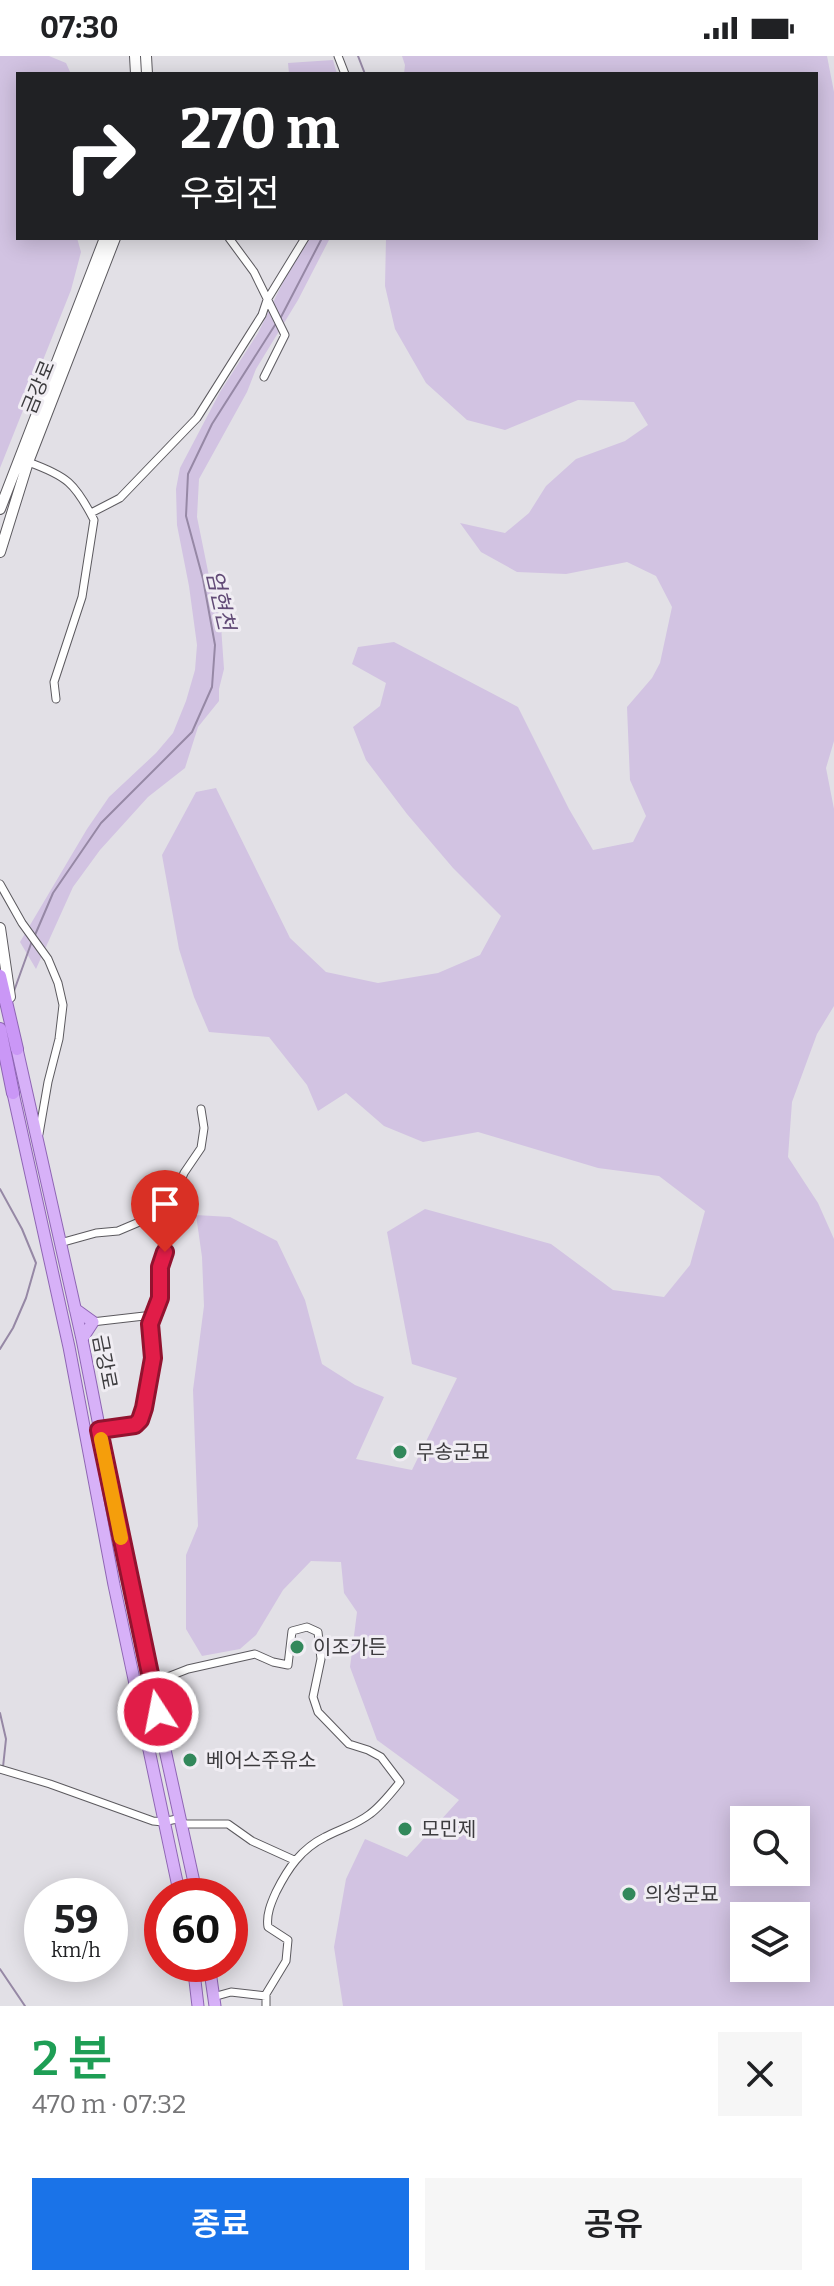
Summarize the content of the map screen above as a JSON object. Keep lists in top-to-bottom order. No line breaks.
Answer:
{"streets":{"main road":["금강로"]},"water":["엄현천"],"places":["무송군묘","이조가든","베어스주유소","모민제","의성군묘"],"page":{"status":"07:30","turn":["270 m","우회전"],"speed":"59 km/h","limit":"60","heading":["2 분","470 m · 07:32"],"buttons":["종료","공유"]}}
